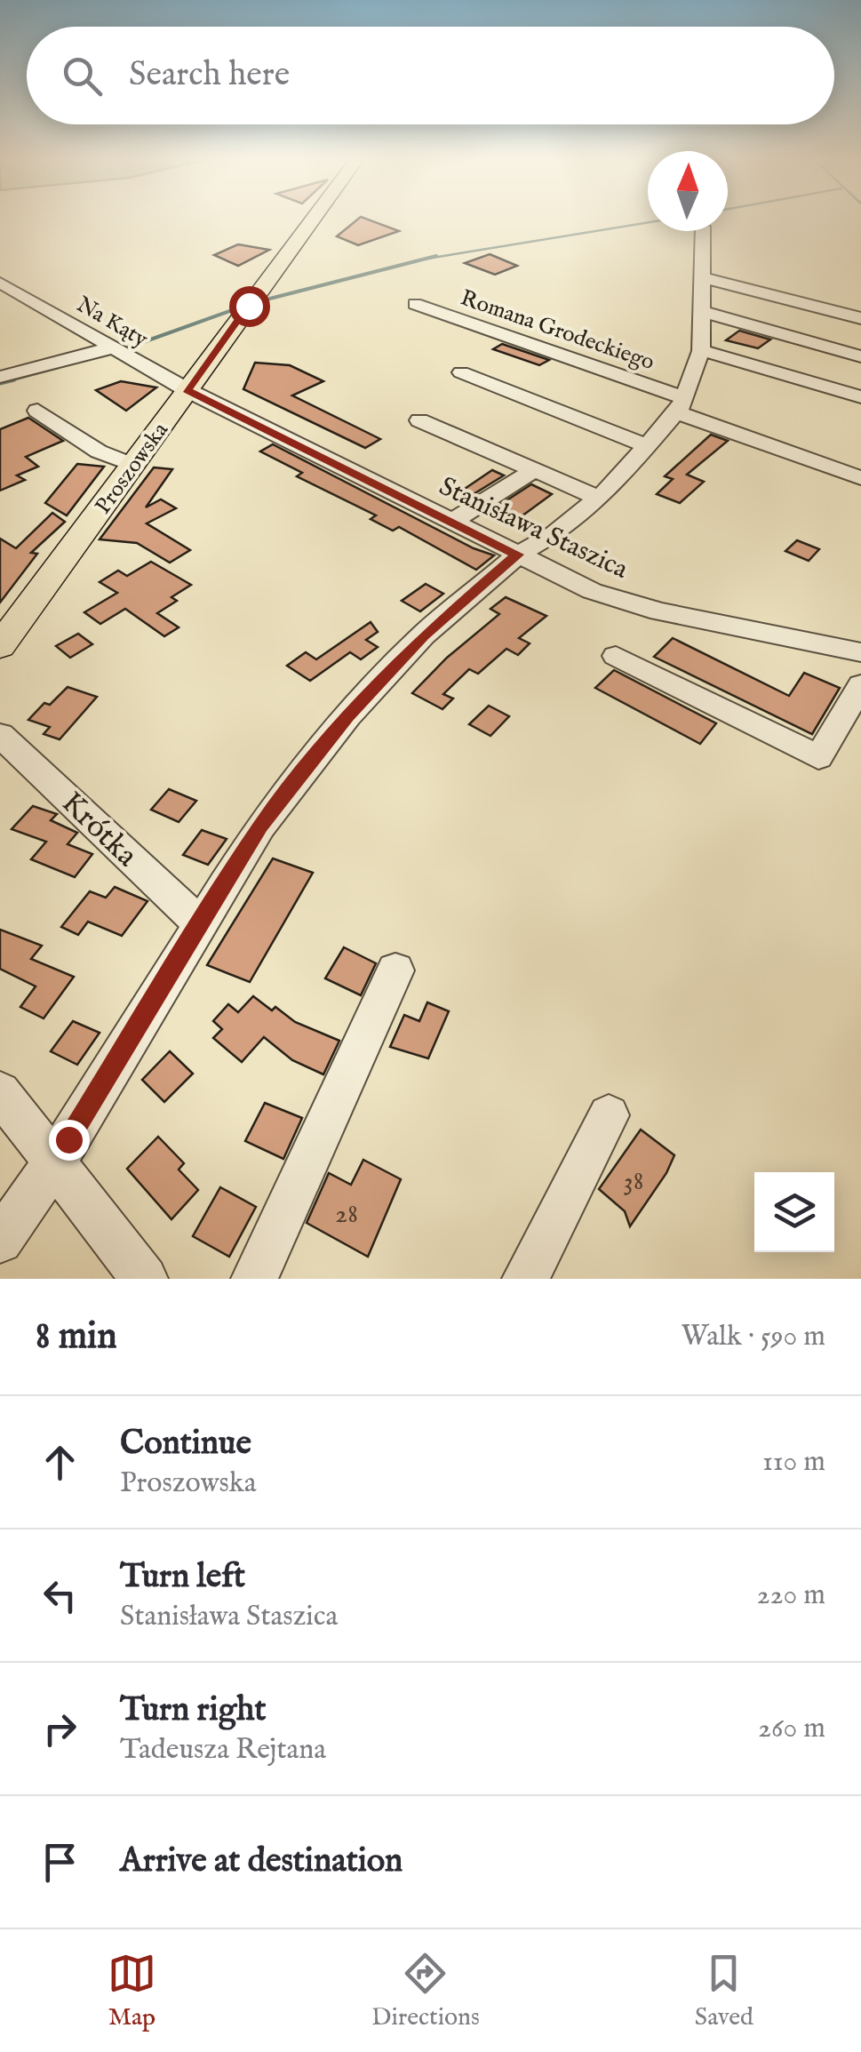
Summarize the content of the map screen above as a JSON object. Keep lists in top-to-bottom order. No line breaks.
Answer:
{"streets":{"main road":["Proszowska"],"street":["Na Kąty","Romana Grodeckiego","Stanisława Staszica","Krótka"]},"crossings":[["Na Kąty","Proszowska"],["Na Kąty","Stanisława Staszica"],["Proszowska","Stanisława Staszica"]],"house_numbers":["38","28"],"north":"top","page":{"search":"Search here","heading":["8 min","Walk · 590 m"],"list":[["Continue","Proszowska","110 m"],["Turn left","Stanisława Staszica","220 m"],["Turn right","Tadeusza Rejtana","260 m"],"Arrive at destination"],"nav":["Map","Directions","Saved"]}}
